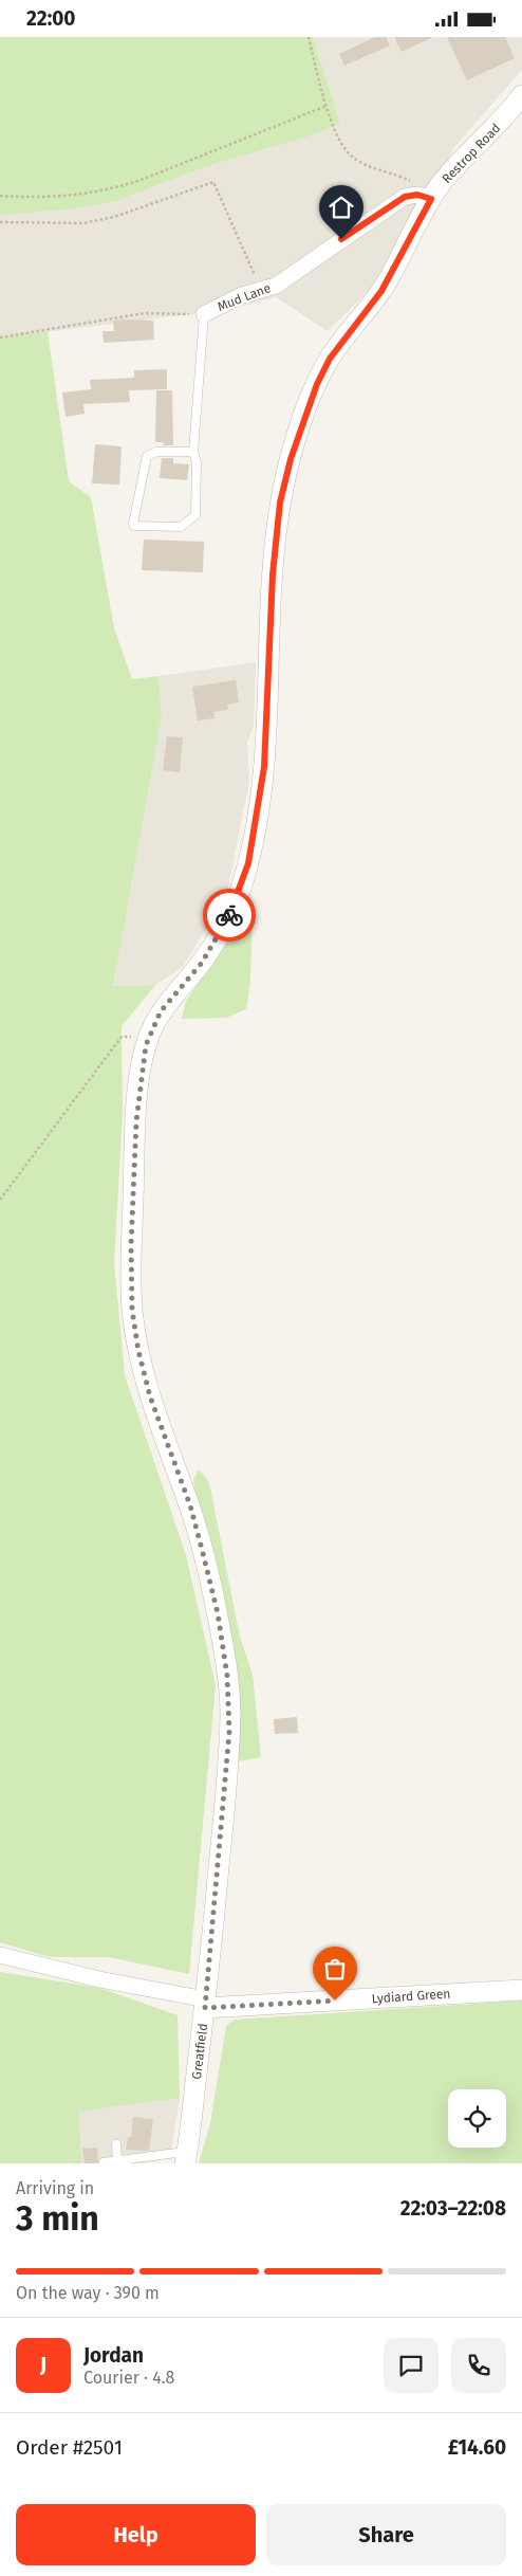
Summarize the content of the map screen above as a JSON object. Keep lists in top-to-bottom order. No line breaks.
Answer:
{"streets":{"street":["Restrop Road","Mud Lane","Lydiard Green","Greatfield"]},"crossings":[["Restrop Road","Mud Lane"],["Restrop Road","Greatfield"],["Lydiard Green","Greatfield"]],"page":{"status":"22:00","heading":["3 min","Arriving in","22:03–22:08"],"panel":["Jordan","Courier · 4.8","Order #2501","£14.60"],"bar":"On the way · 390 m","round":"J","buttons":["Help","Share"]}}
